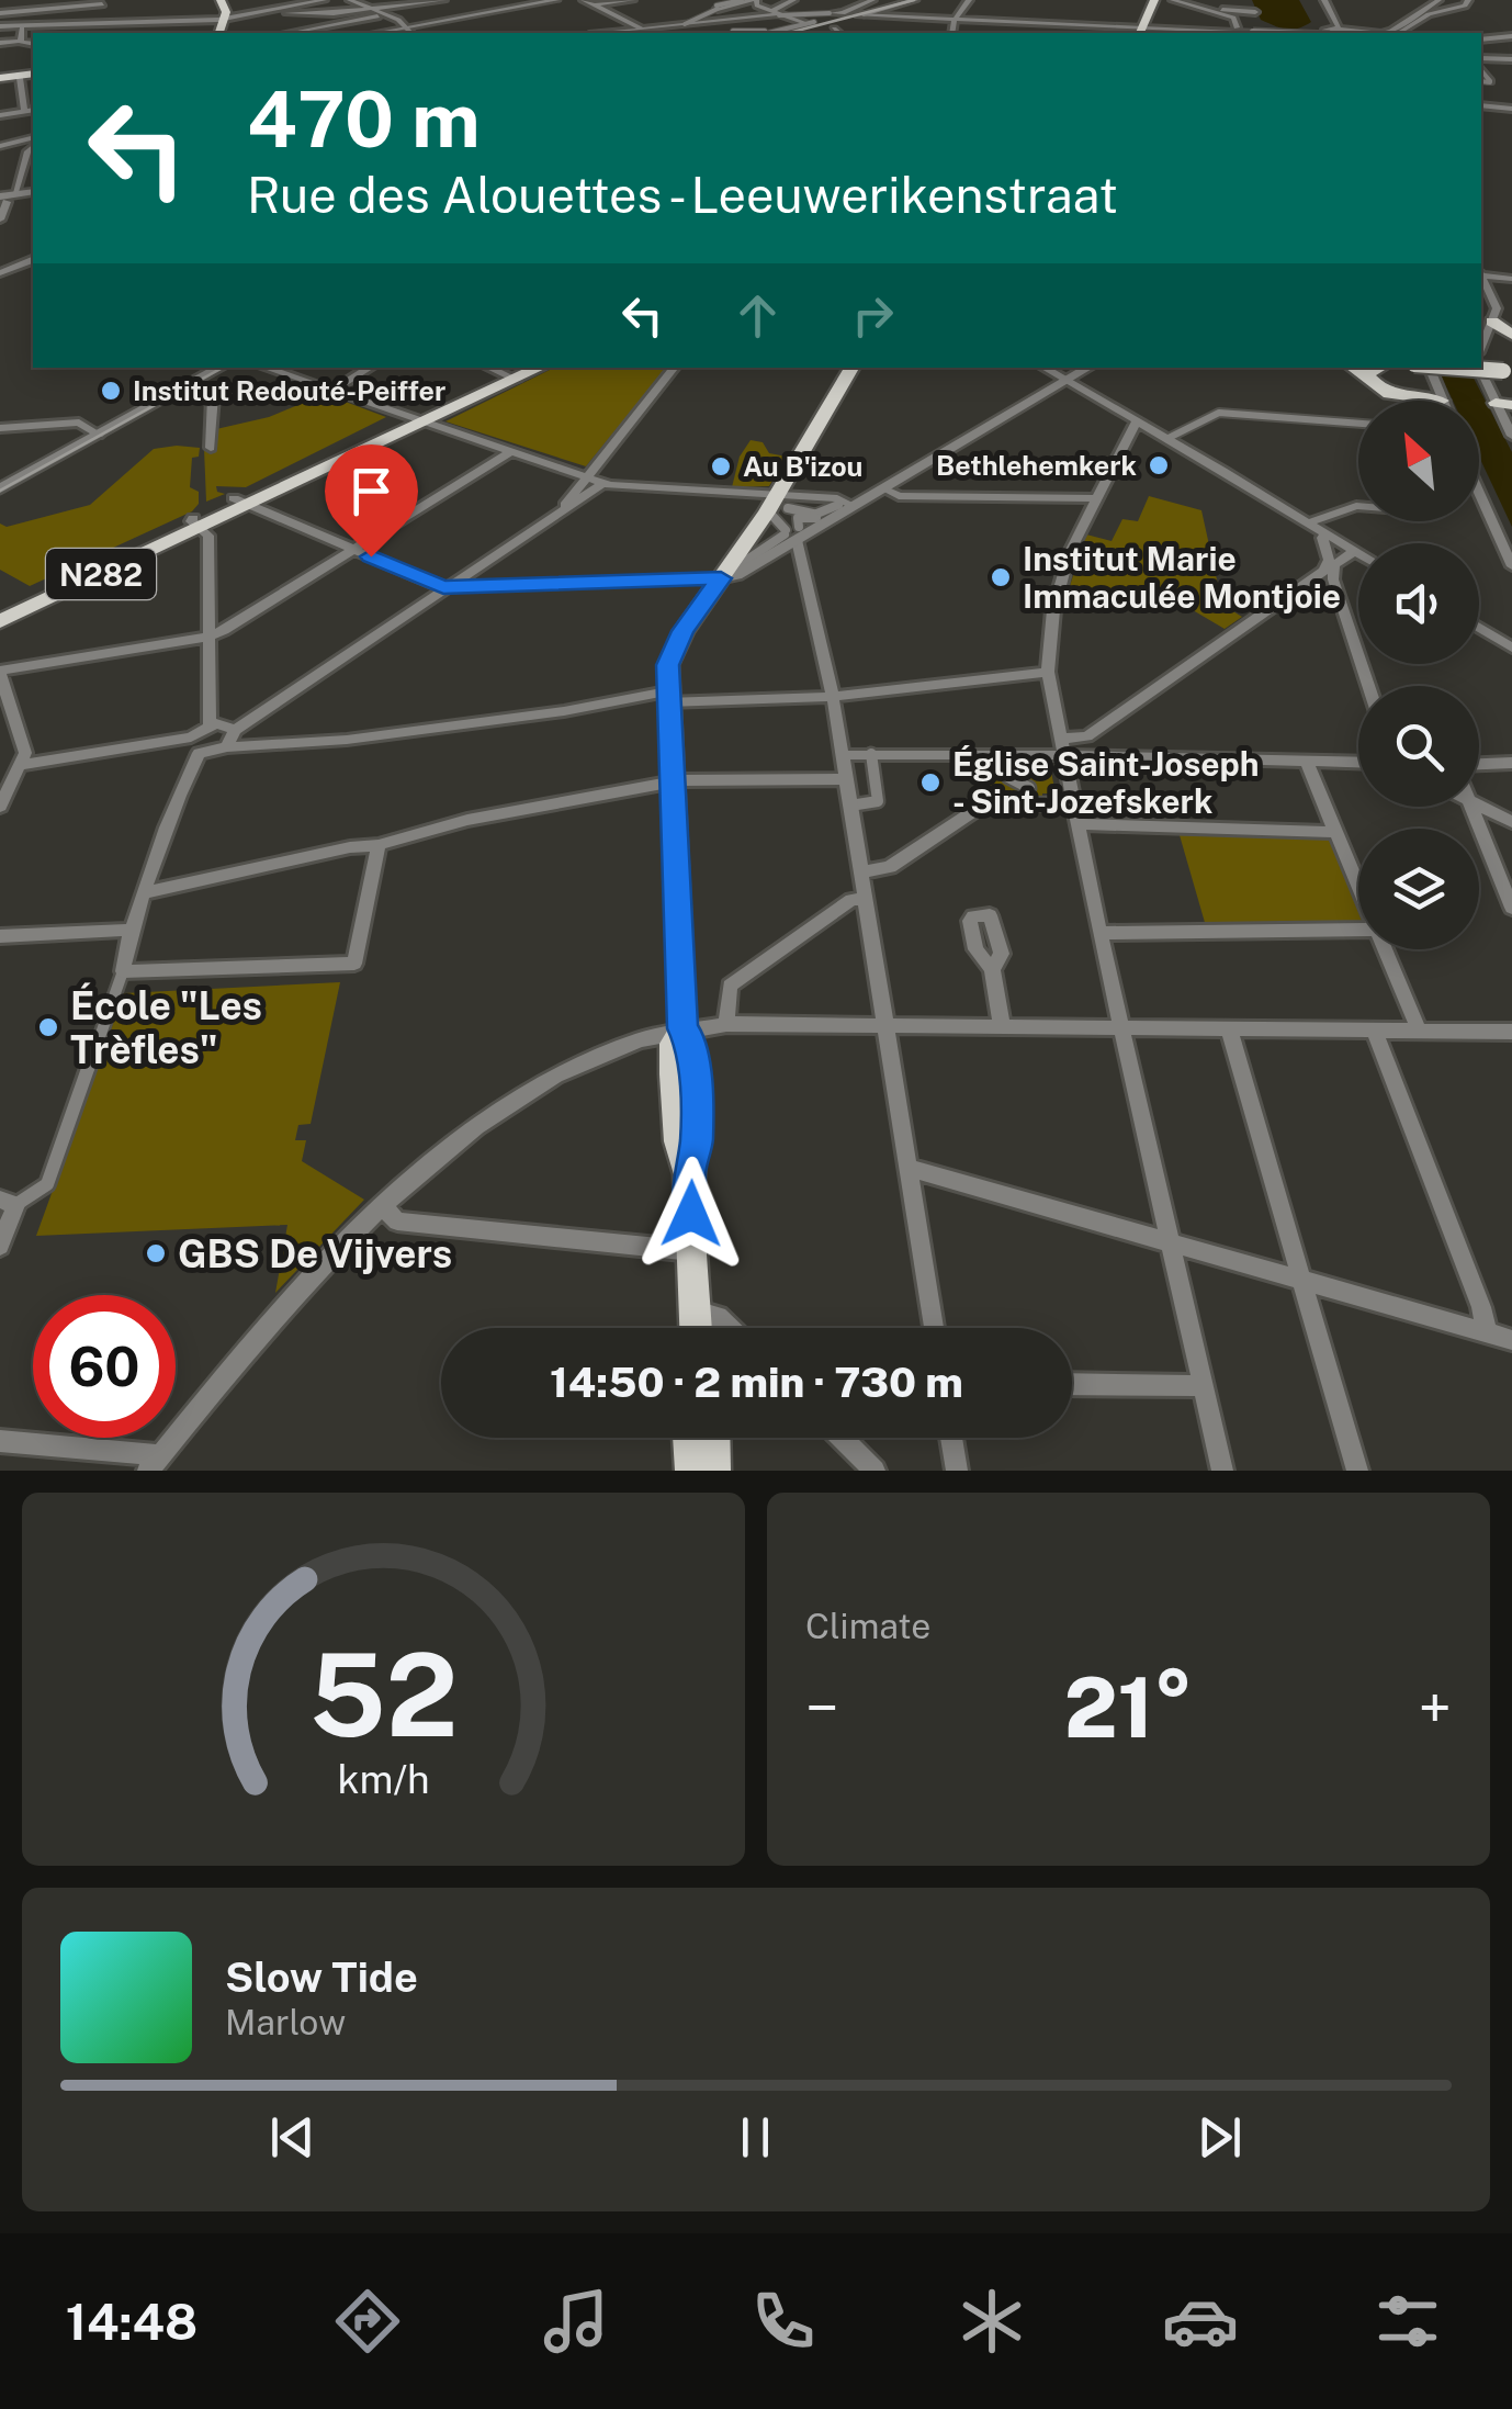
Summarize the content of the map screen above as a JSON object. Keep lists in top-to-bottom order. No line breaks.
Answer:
{"streets":{"main road":["N282"]},"places":["Institut Redouté-Peiffer","Bethlehemkerk","Au B'izou","Institut Marie Immaculée Montjoie","Église Saint-Joseph - Sint-Jozefskerk","École \"Les Trèfles\"","GBS De Vijvers"],"north":"top left","page":{"turn":["470 m","Rue des Alouettes - Leeuwerikenstraat"],"limit":"60","trip":"14:50 · 2 min · 730 m","tile":"Climate","heat":["−","21°","+"],"song":["Slow Tide","Marlow"],"tabs":"14:48","gauge":["52","km/h"]}}
